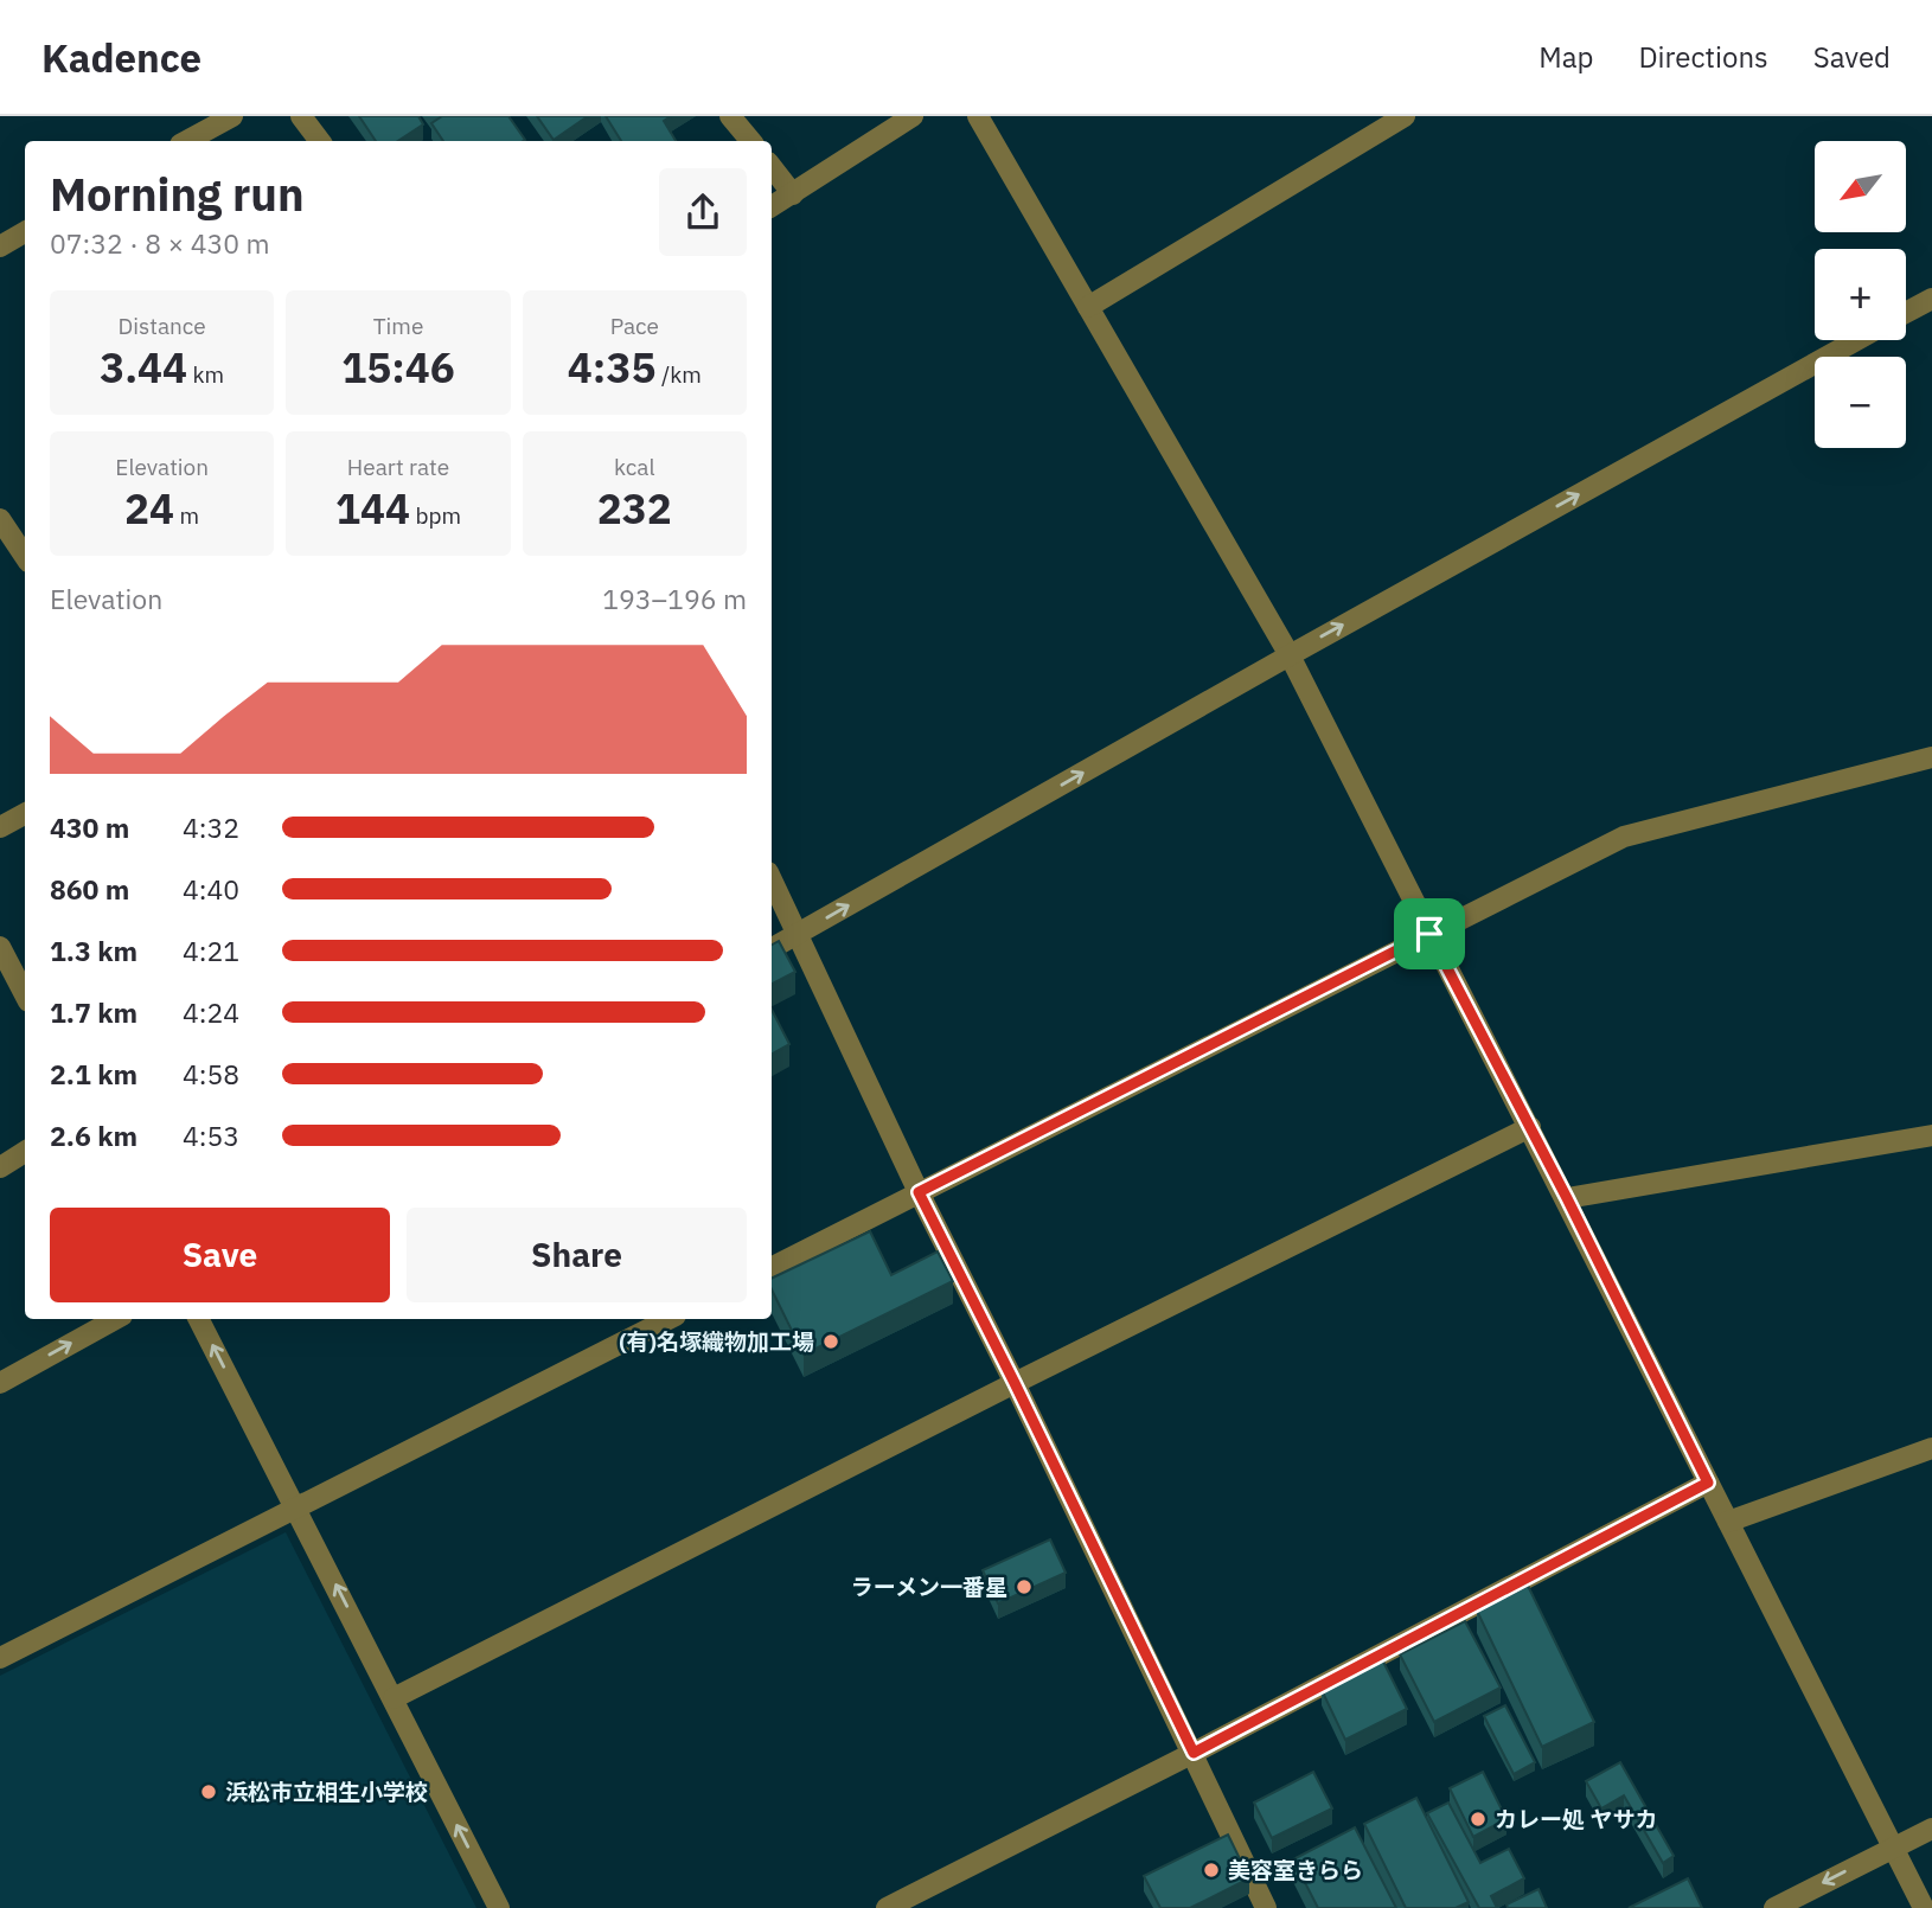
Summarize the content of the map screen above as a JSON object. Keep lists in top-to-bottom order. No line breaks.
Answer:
{"places":["(有)名塚織物加工場","ラーメン一番星","浜松市立相生小学校","カレー処 ヤサカ","美容室きらら"],"north":"bottom left","page":{"header":"Kadence","nav":["Map","Directions","Saved"],"map_buttons":["+","−"],"heading":["Morning run","07:32 · 8 × 430 m"],"stats":[["Distance","3.44 km"],["Time","15:46"],["Pace","4:35 /km"],["Elevation","24 m"],["Heart rate","144 bpm"],["kcal","232"]],"chart":["Elevation","193–196 m"],"list":[{"name":"430 m","note":"4:32"},{"name":"860 m","note":"4:40"},{"name":"1.3 km","note":"4:21"},{"name":"1.7 km","note":"4:24"},{"name":"2.1 km","note":"4:58"},{"name":"2.6 km","note":"4:53"}],"buttons":["Save","Share"]}}
